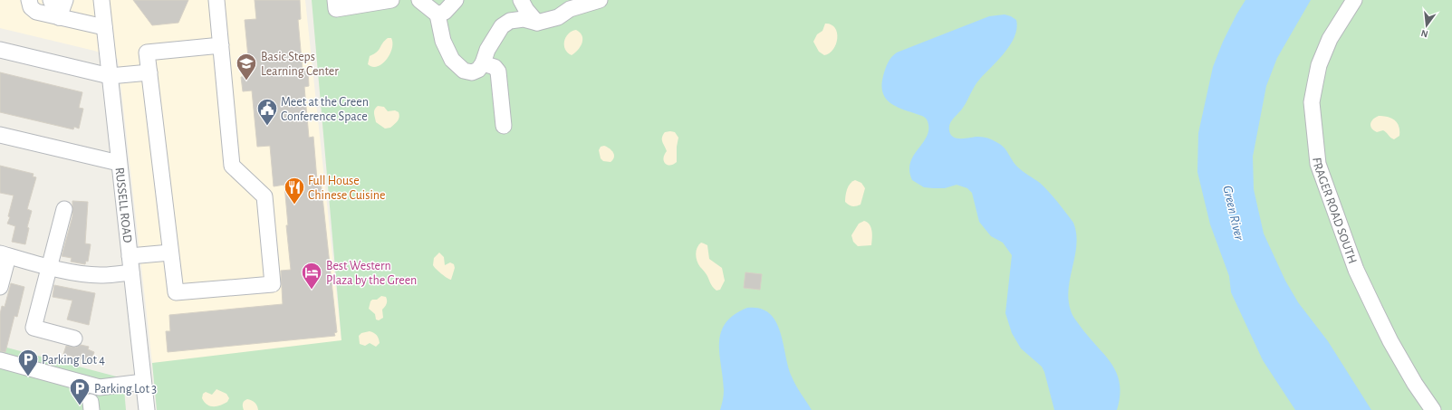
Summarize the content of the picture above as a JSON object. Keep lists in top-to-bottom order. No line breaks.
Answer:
{"streets":{"street":["RUSSELL ROAD","FRAGER ROAD SOUTH"]},"water":["Green River"],"places":{"school or university":["Basic Steps Learning Center"],"public building":["Meet at the Green Conference Space"],"restaurant":["Full House Chinese Cuisine"],"hotel":["Best Western Plaza by the Green"],"parking":["Parking Lot 4","Parking Lot 3"]},"north":"bottom"}
